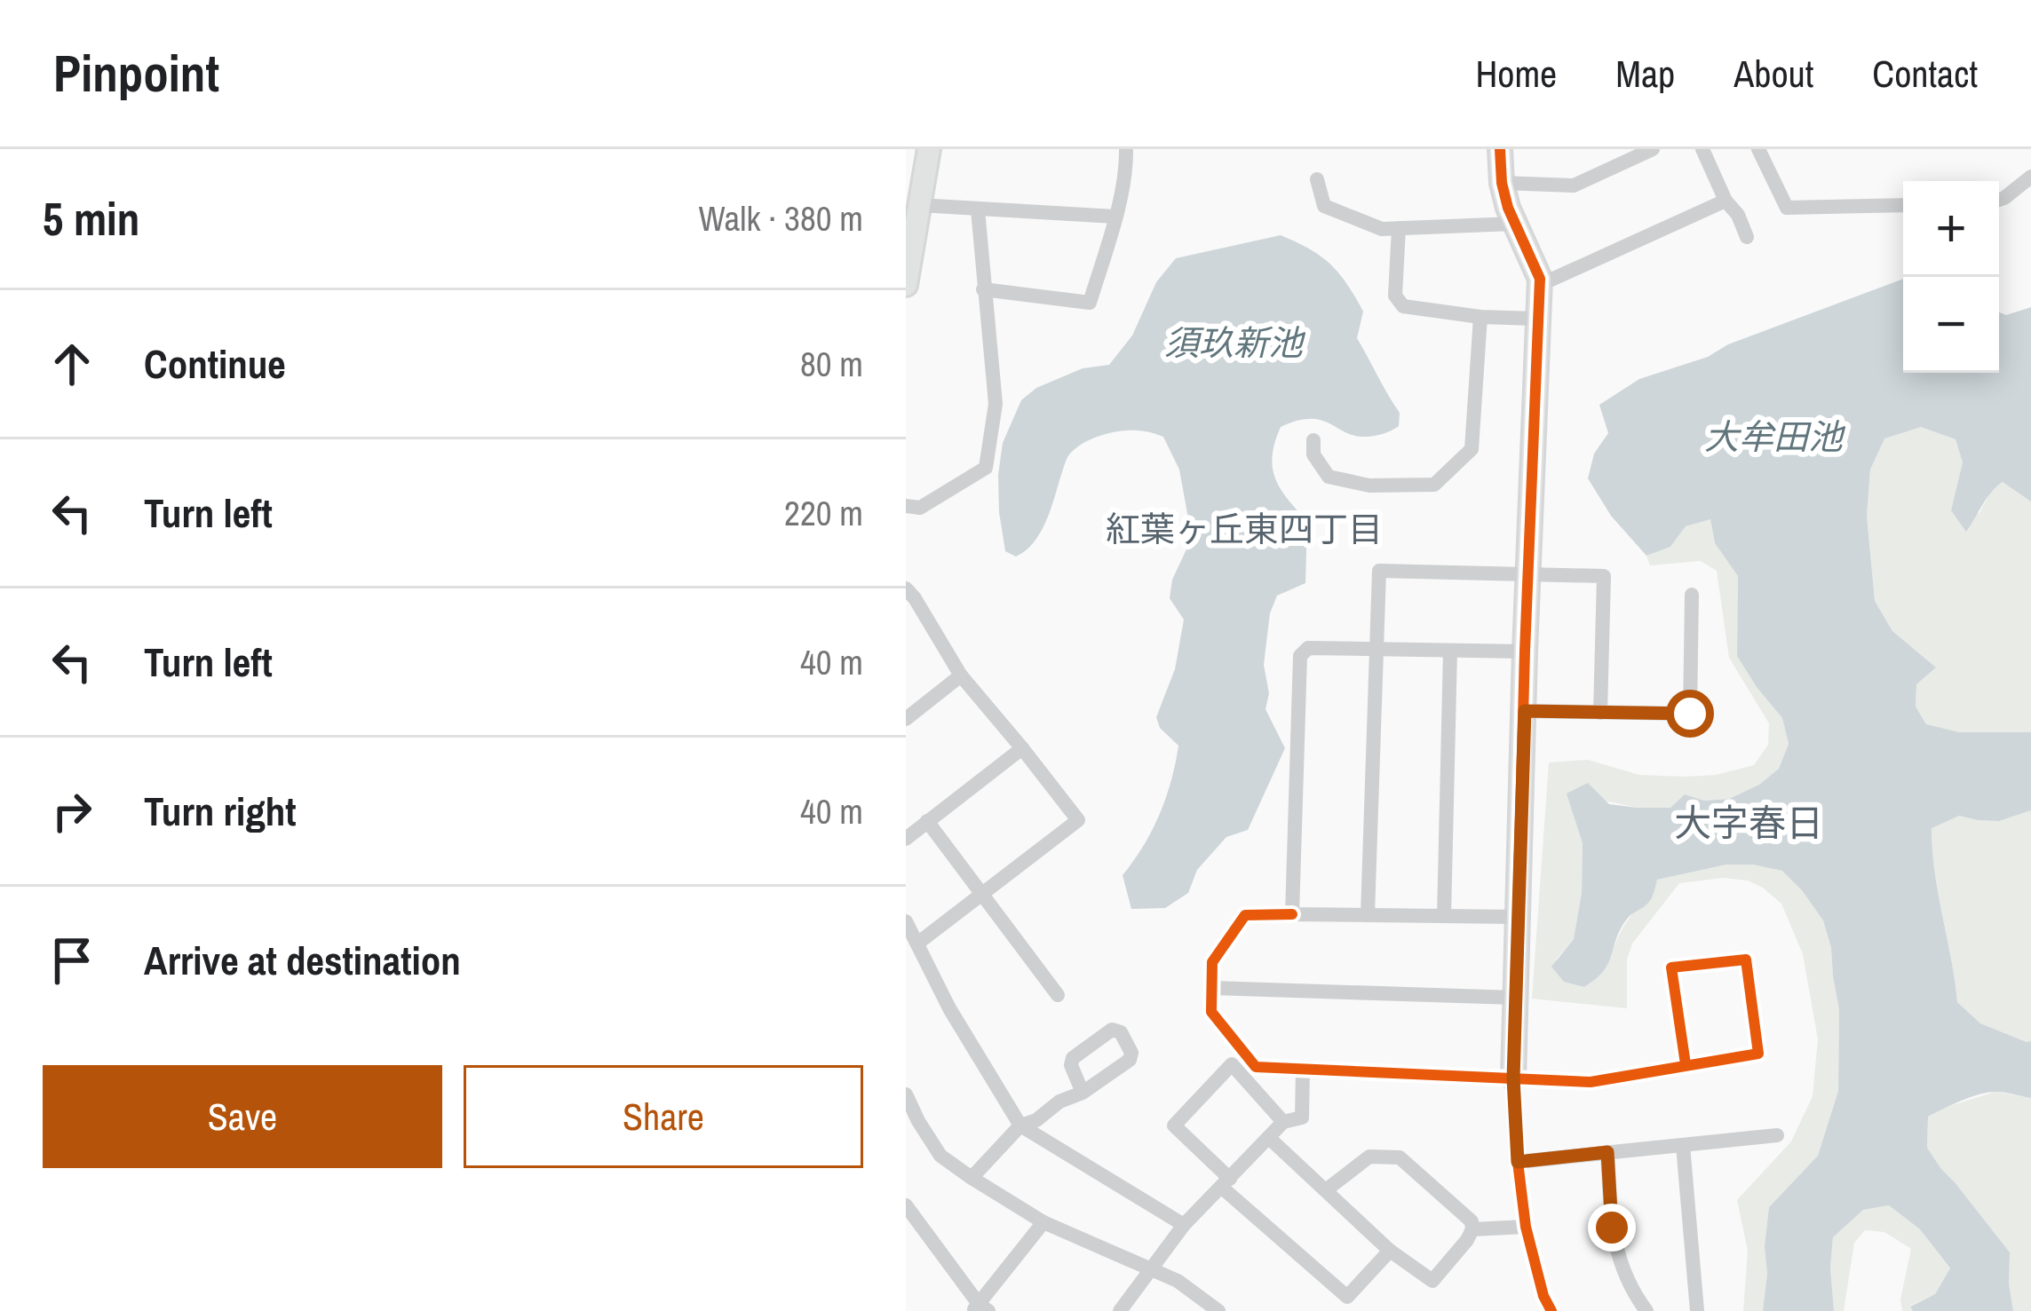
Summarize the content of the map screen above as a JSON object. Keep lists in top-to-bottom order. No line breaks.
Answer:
{"districts":["紅葉ヶ丘東四丁目","大字春日"],"water":["須玖新池","大牟田池"],"page":{"header":"Pinpoint","nav":["Home","Map","About","Contact"],"heading":["5 min","Walk · 380 m"],"map_buttons":["+","−"],"list":[["Continue","80 m"],["Turn left","220 m"],["Turn left","40 m"],["Turn right","40 m"],"Arrive at destination"],"buttons":["Save","Share"]}}
